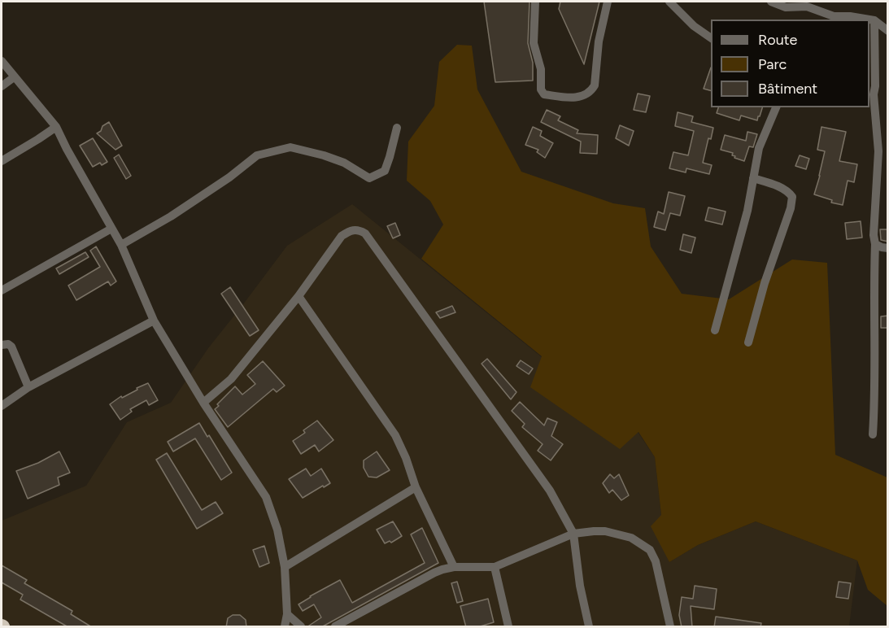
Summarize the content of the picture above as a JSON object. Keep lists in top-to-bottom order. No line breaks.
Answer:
{"legend":["Route","Parc","Bâtiment"]}
